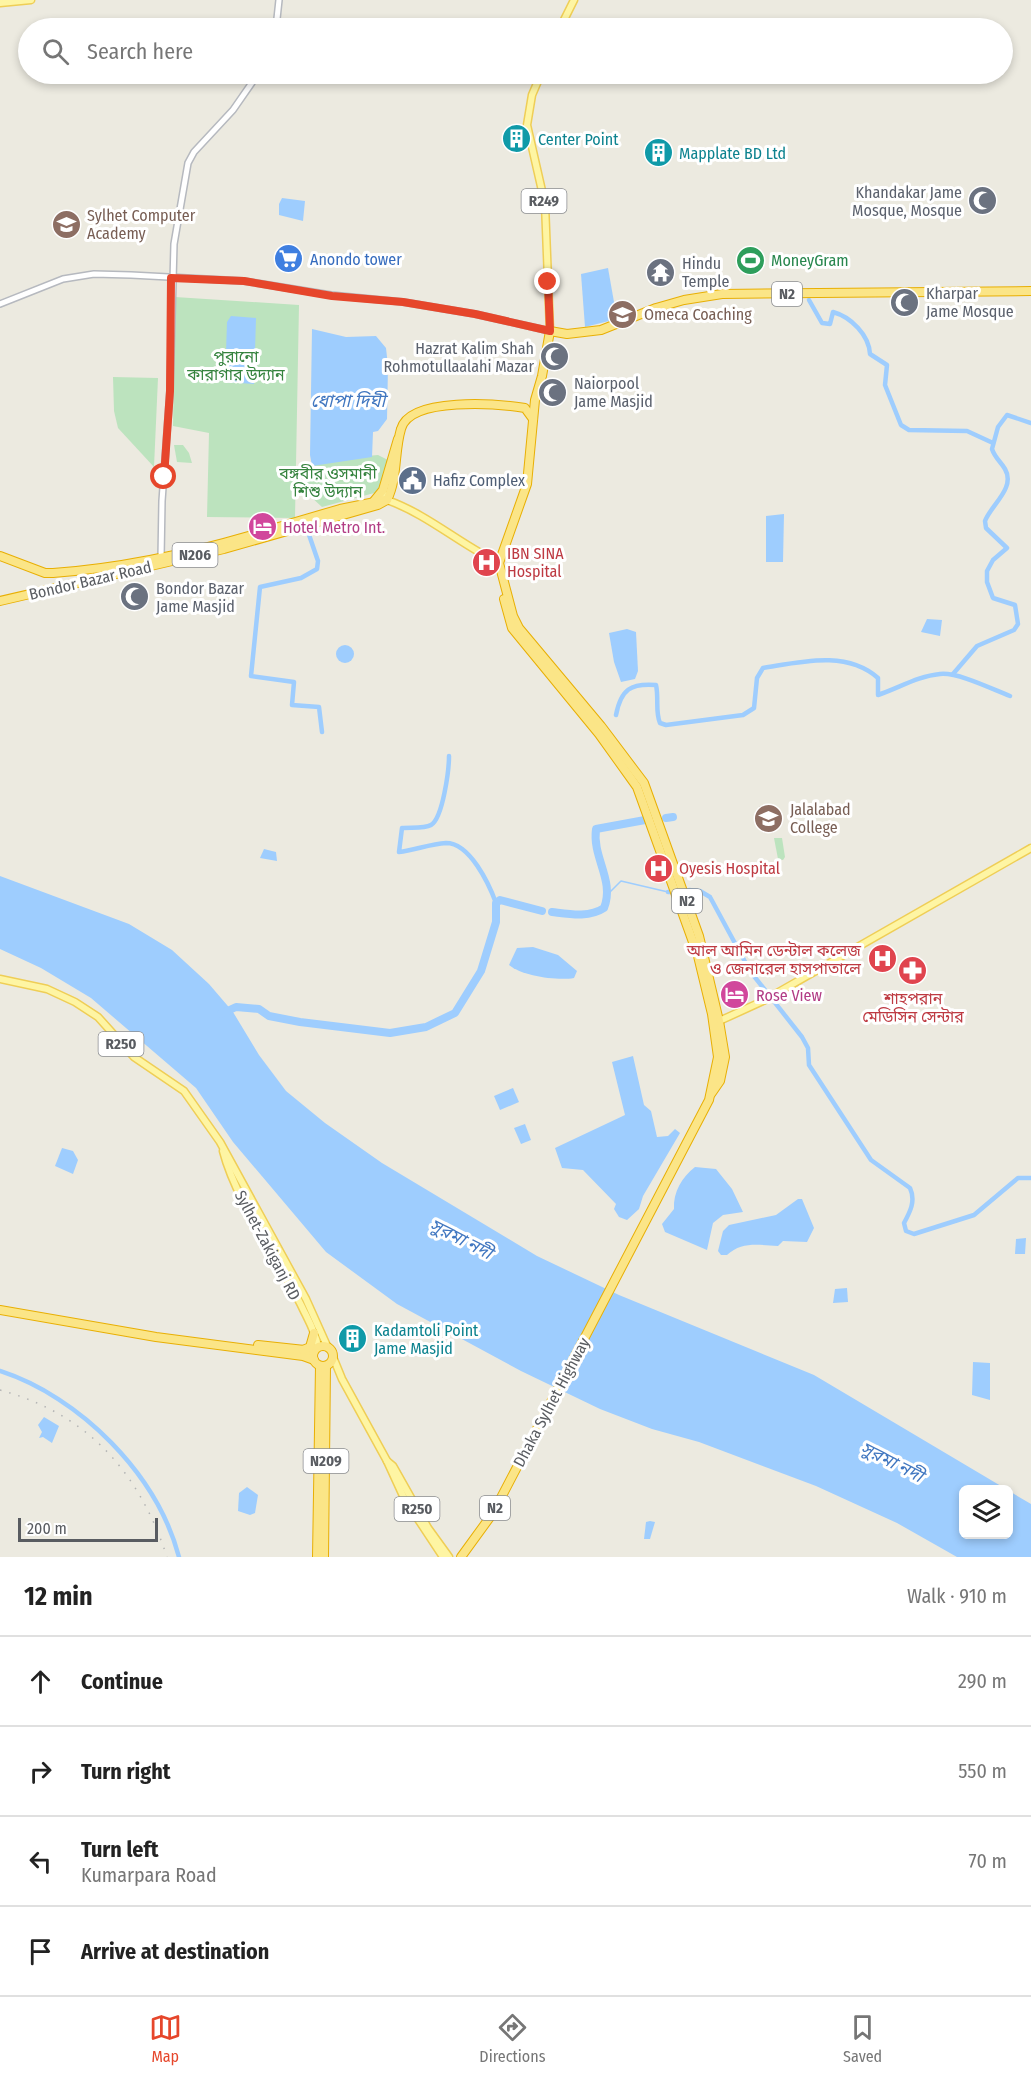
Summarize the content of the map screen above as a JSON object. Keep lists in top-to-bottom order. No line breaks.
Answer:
{"streets":{"highway":["N2","N206","Bondor Bazar Road","Dhaka Sylhet Highway","N209"],"main road":["R249","R250","Sylhet-Zakiganj RD"]},"crossings":[["R249","N2"],["N2","Dhaka Sylhet Highway"],["N206","Bondor Bazar Road"],["R250","Sylhet-Zakiganj RD"],["R250","N209"],["Sylhet-Zakiganj RD","N209"]],"water":["ধোপা দিঘী","সুরমা নদী"],"parks":["পুরানো কারাগার উদ্যান","বঙ্গবীর ওসমানী শিশু উদ্যান"],"places":{"building":["Center Point","Mapplate BD Ltd","Kadamtoli Point Jame Masjid"],"mosque":["Khandakar Jame Mosque, Mosque","Kharpar Jame Mosque","Hazrat Kalim Shah Rohmotullaalahi Mazar","Naiorpool Jame Masjid","Bondor Bazar Jame Masjid"],"school or university":["Sylhet Computer Academy","Omeca Coaching","Jalalabad College"],"supermarket":["Anondo tower"],"sports":["MoneyGram"],"temple":["Hindu Temple"],"public building":["Hafiz Complex"],"hotel":["Hotel Metro Int.","Rose View"],"hospital":["IBN SINA Hospital","Oyesis Hospital","আল আমিন ডেন্টাল কলেজ ও জেনারেল হাসপাতালে"],"pharmacy":["শাহপরান মেডিসিন সেন্টার"]},"scale_bar":"200 m","page":{"search":"Search here","scale":"200 m","heading":["12 min","Walk · 910 m"],"list":[["Continue","290 m"],["Turn right","550 m"],["Turn left","Kumarpara Road","70 m"],"Arrive at destination"],"nav":["Map","Directions","Saved"]}}
